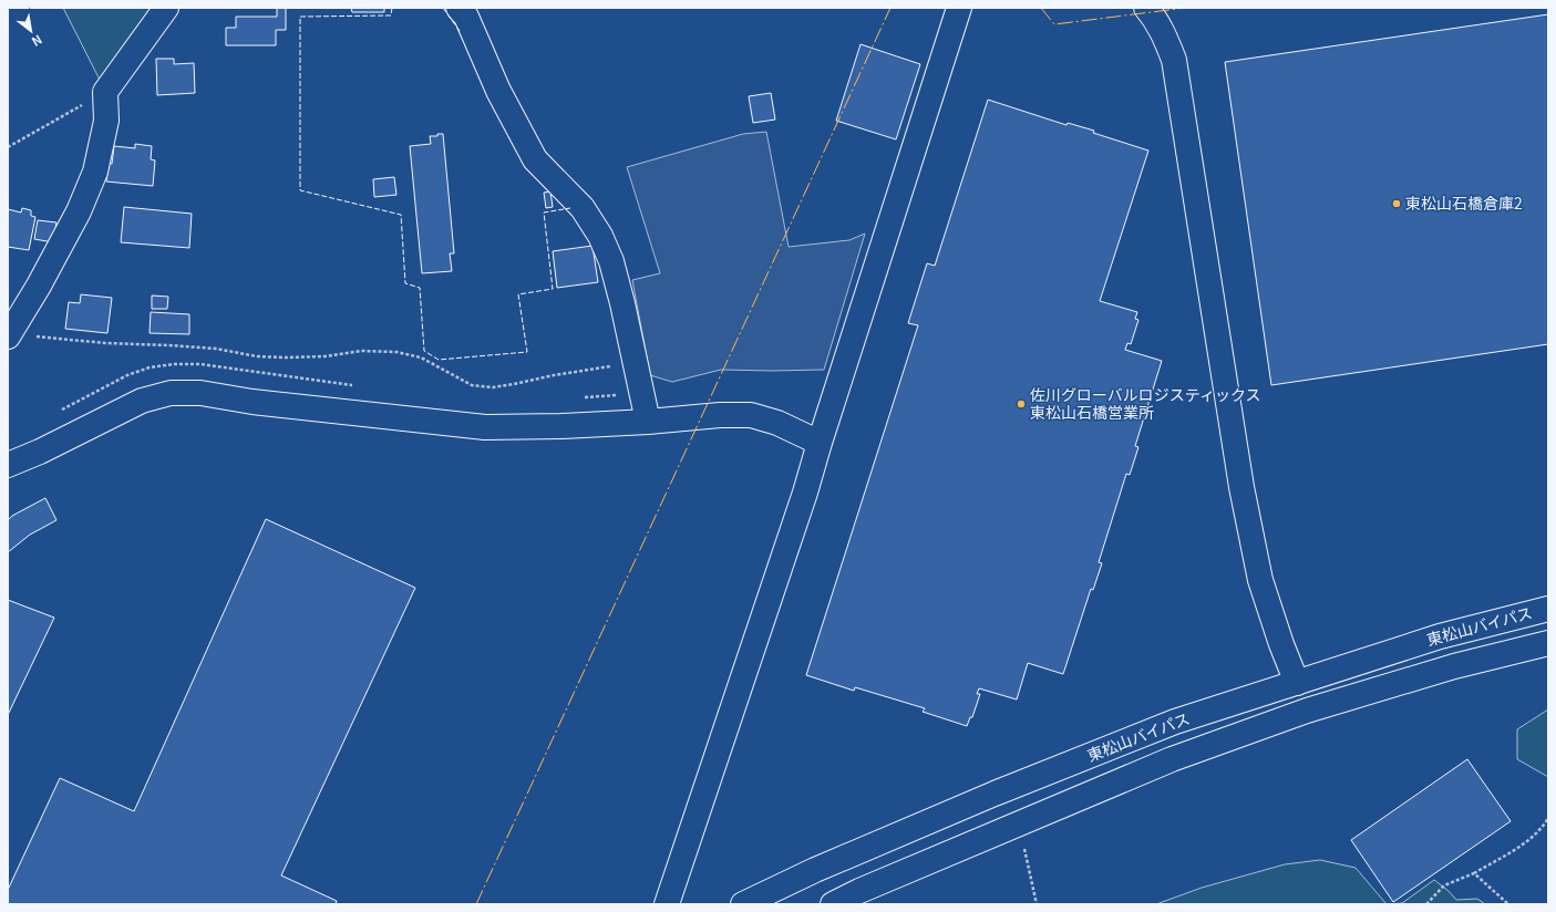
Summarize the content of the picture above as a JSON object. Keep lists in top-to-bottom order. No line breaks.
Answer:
{"streets":{"main road":["東松山バイパス"]},"places":["東松山石橋倉庫2","佐川グローバルロジスティックス 東松山石橋営業所"],"north":"bottom right"}
